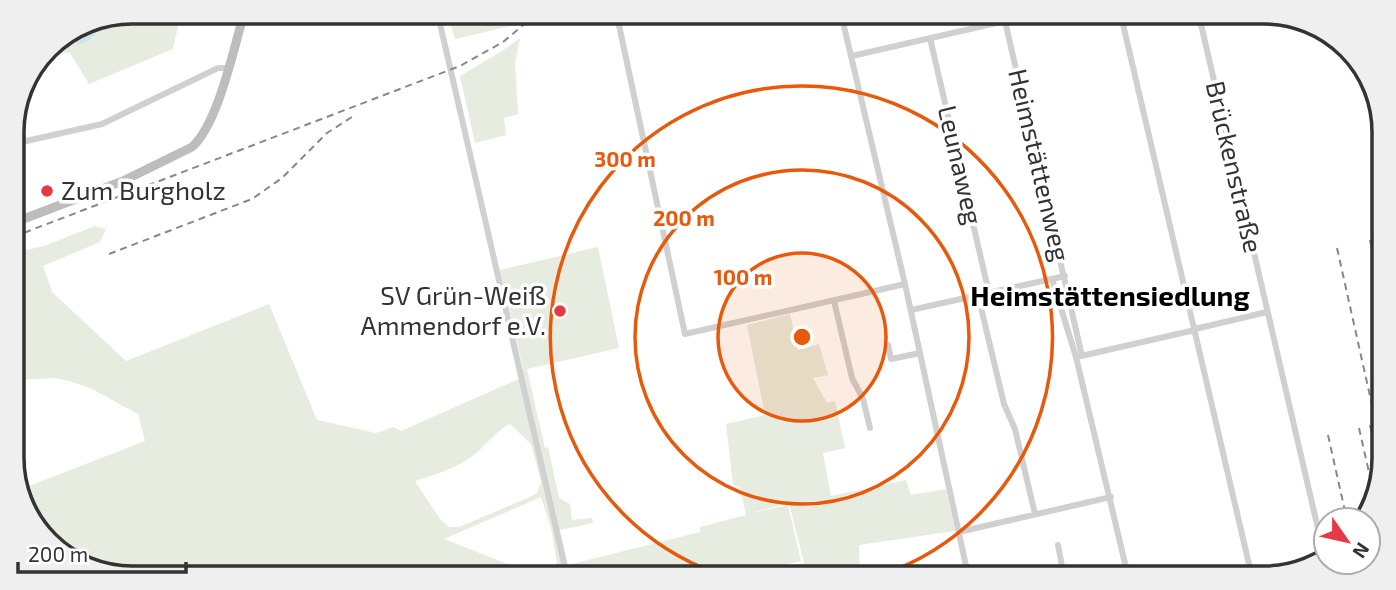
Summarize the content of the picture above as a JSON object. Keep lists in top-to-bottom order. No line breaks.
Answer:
{"streets":{"street":["Leunaweg","Heimstättenweg","Brückenstraße"]},"districts":["Heimstättensiedlung"],"places":["Zum Burgholz","SV Grün-Weiß Ammendorf e.V."],"scale_bar":"200 m","north":"bottom right","rings":["300 m","200 m","100 m"]}
